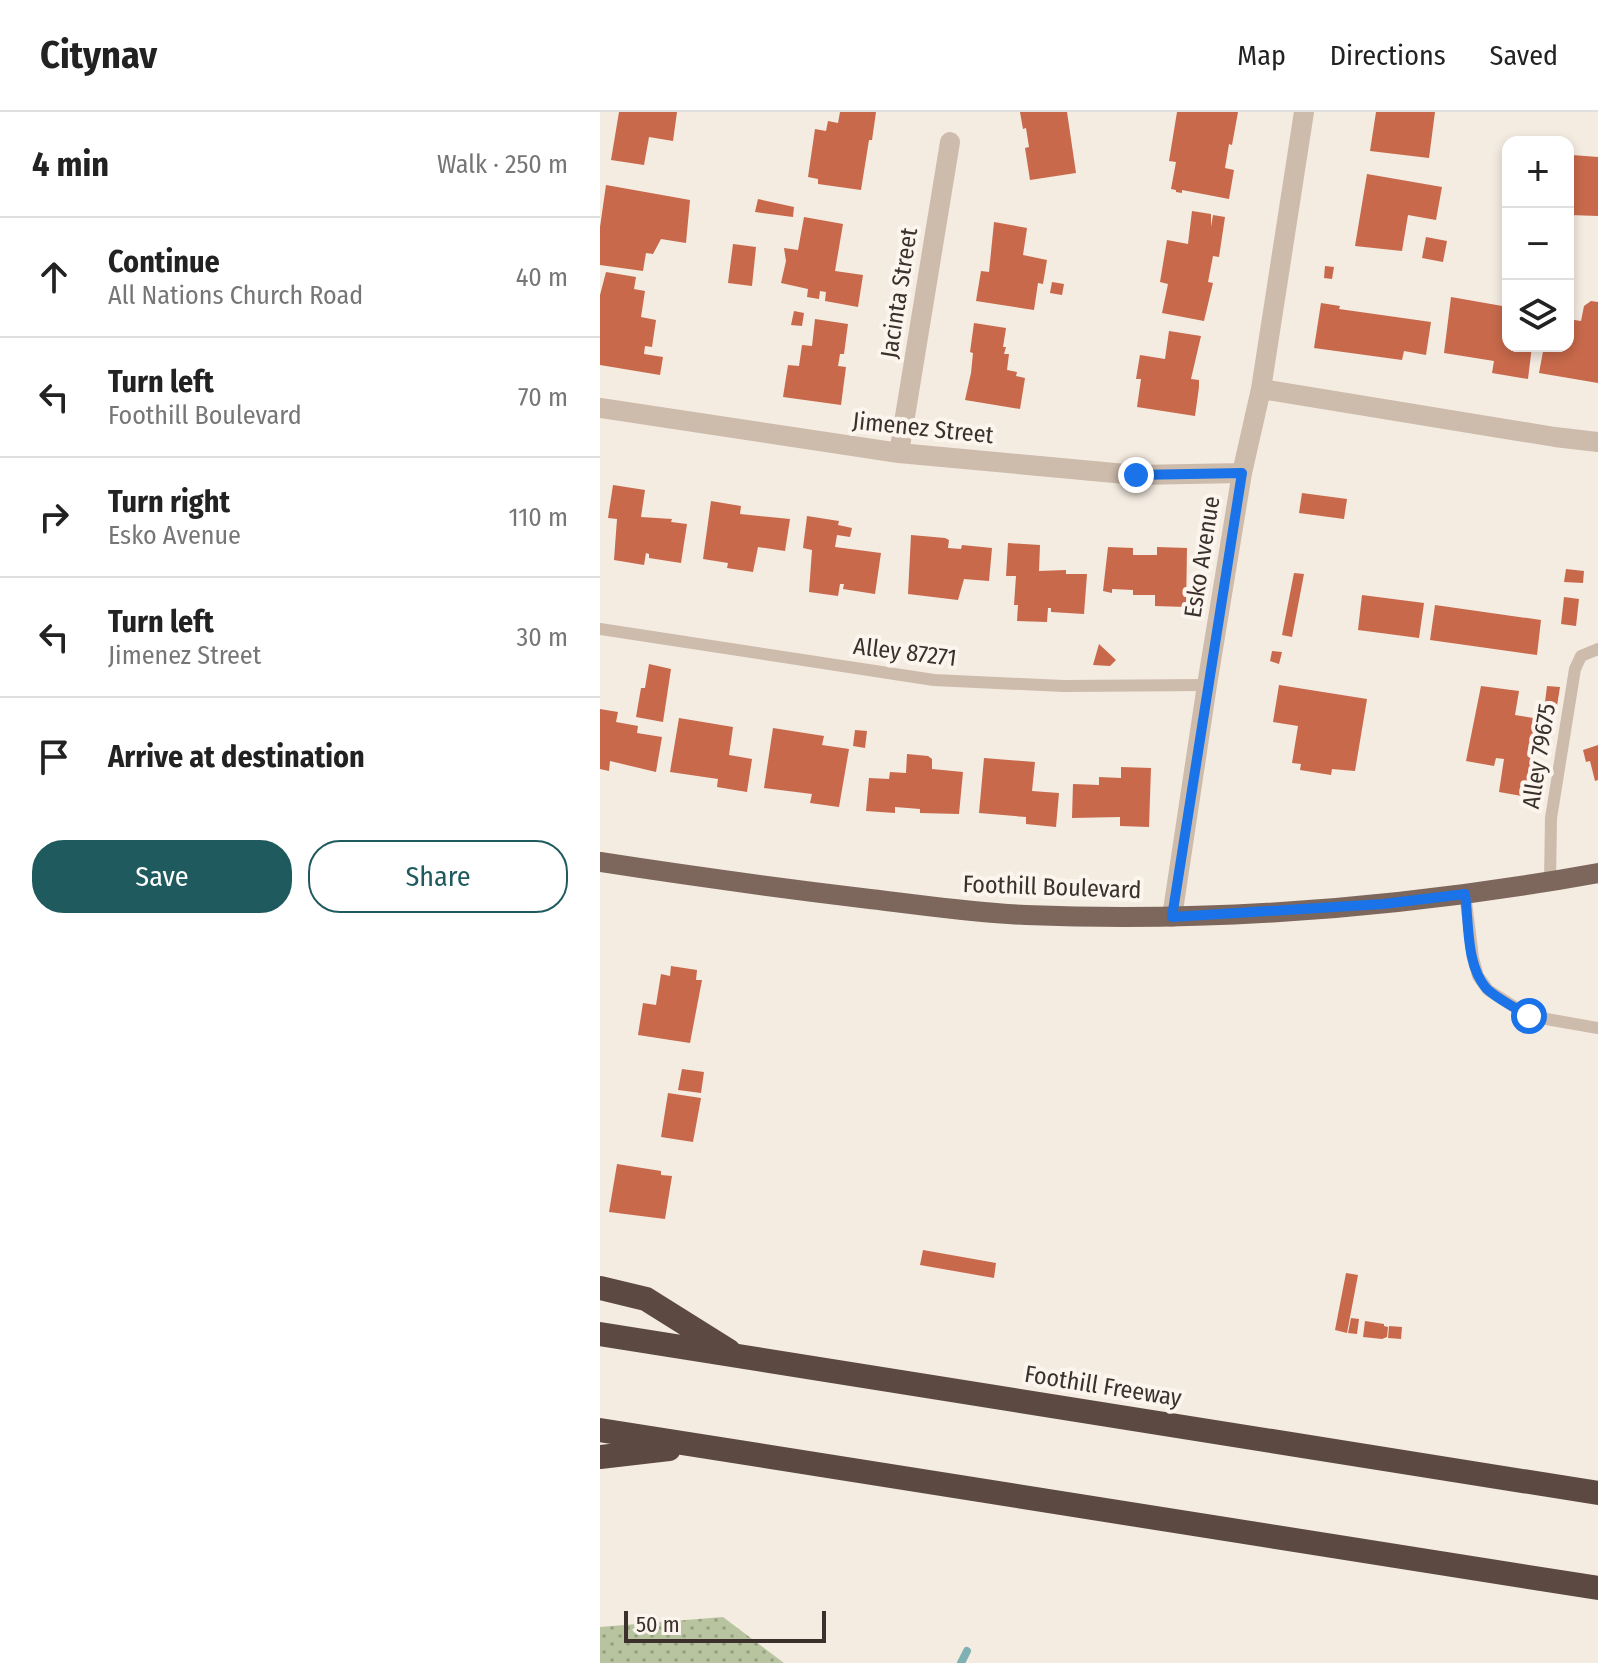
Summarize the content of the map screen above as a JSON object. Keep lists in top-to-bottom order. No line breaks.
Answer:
{"streets":{"highway":["Foothill Freeway"],"main road":["Foothill Boulevard"],"street":["Jacinta Street","Jimenez Street","Esko Avenue"],"lane":["Alley 87271","Alley 79675"]},"crossings":[["Jacinta Street","Jimenez Street"],["Jimenez Street","Esko Avenue"],["Esko Avenue","Alley 87271"],["Esko Avenue","Foothill Boulevard"],["Alley 79675","Foothill Boulevard"]],"scale_bar":"50 m","page":{"header":"Citynav","nav":["Map","Directions","Saved"],"heading":["4 min","Walk · 250 m"],"map_buttons":["+","−"],"list":[["Continue","All Nations Church Road","40 m"],["Turn left","Foothill Boulevard","70 m"],["Turn right","Esko Avenue","110 m"],["Turn left","Jimenez Street","30 m"],"Arrive at destination"],"buttons":["Save","Share"],"scale":"50 m"}}
